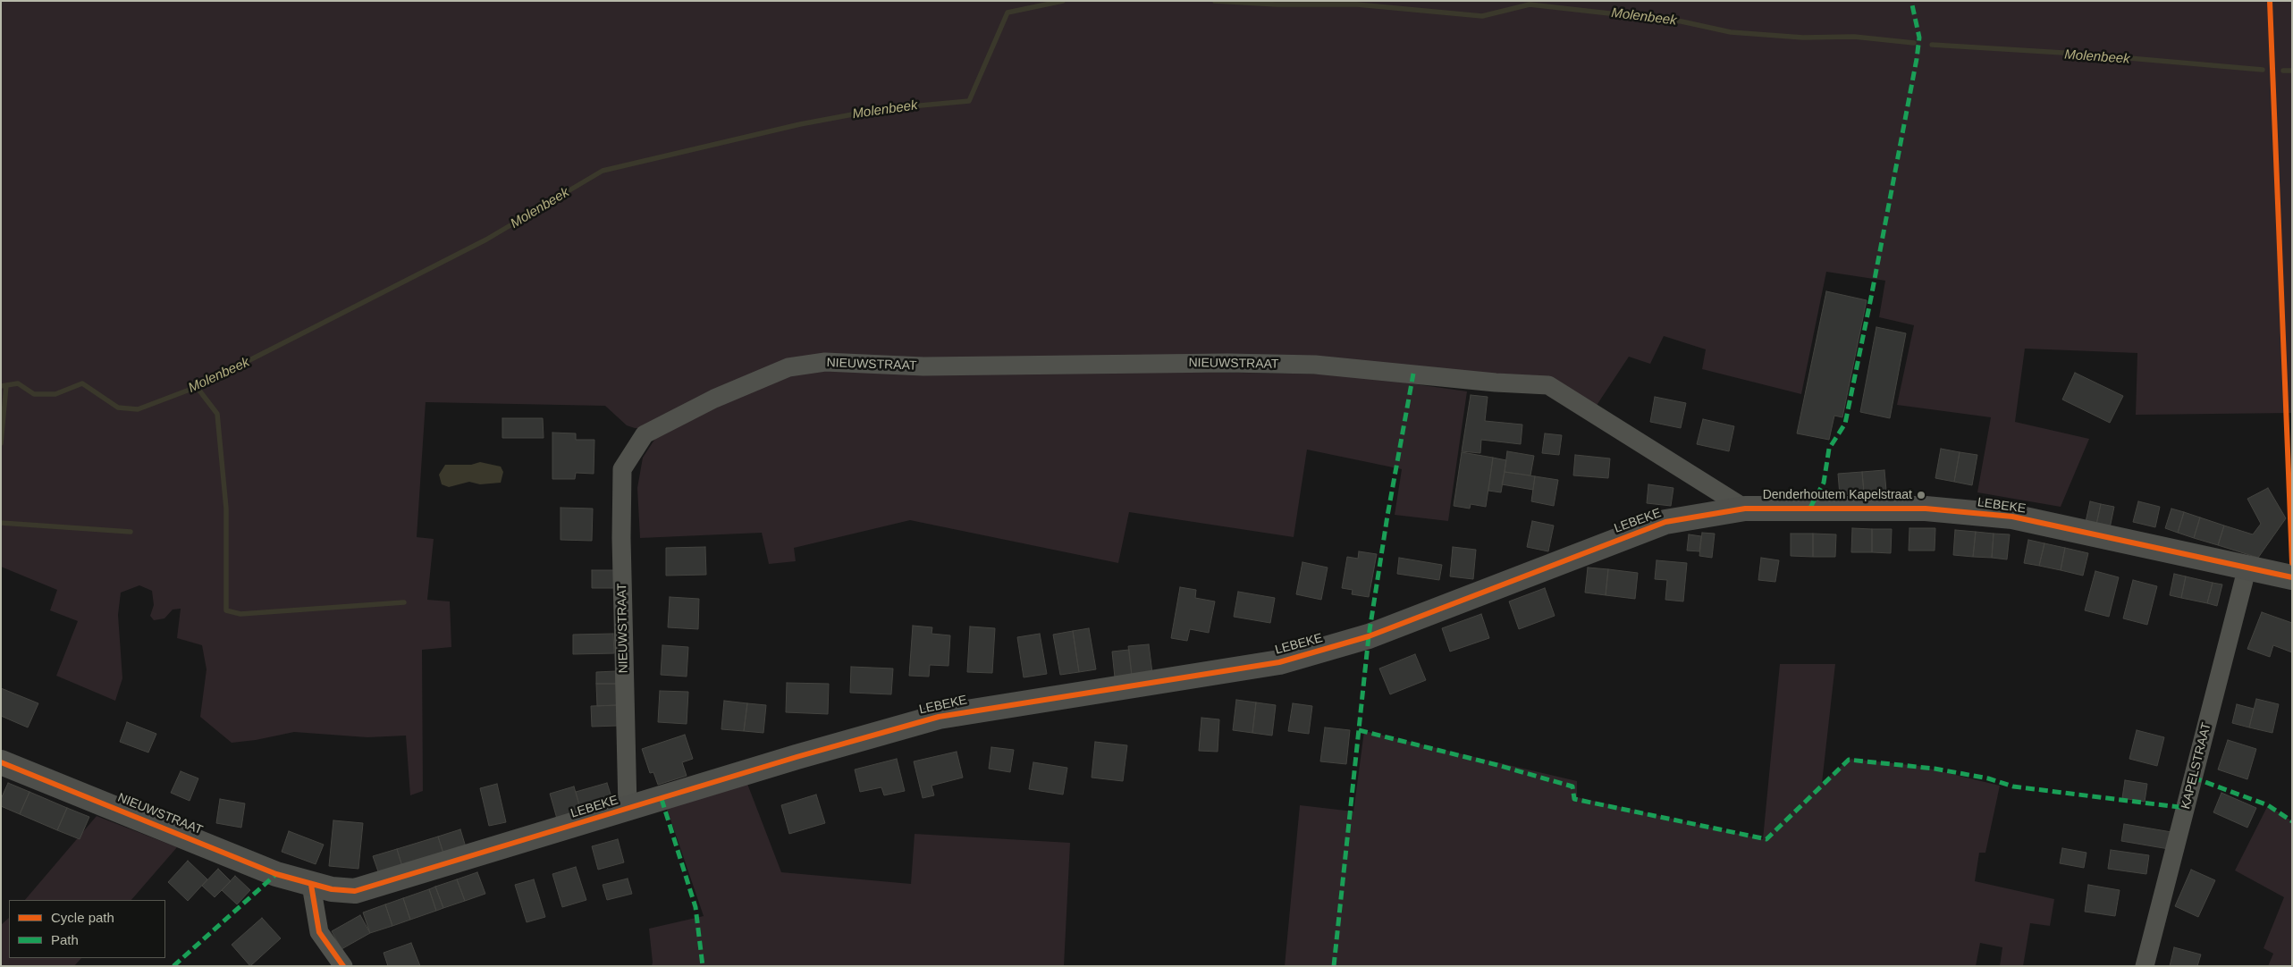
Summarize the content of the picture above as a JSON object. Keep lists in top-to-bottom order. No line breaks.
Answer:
{"streets":{"street":["NIEUWSTRAAT","LEBEKE","KAPELSTRAAT"]},"crossings":[["NIEUWSTRAAT","LEBEKE"],["LEBEKE","KAPELSTRAAT"]],"water":["Molenbeek"],"places":["Denderhoutem Kapelstraat"],"legend":["Cycle path","Path"]}
